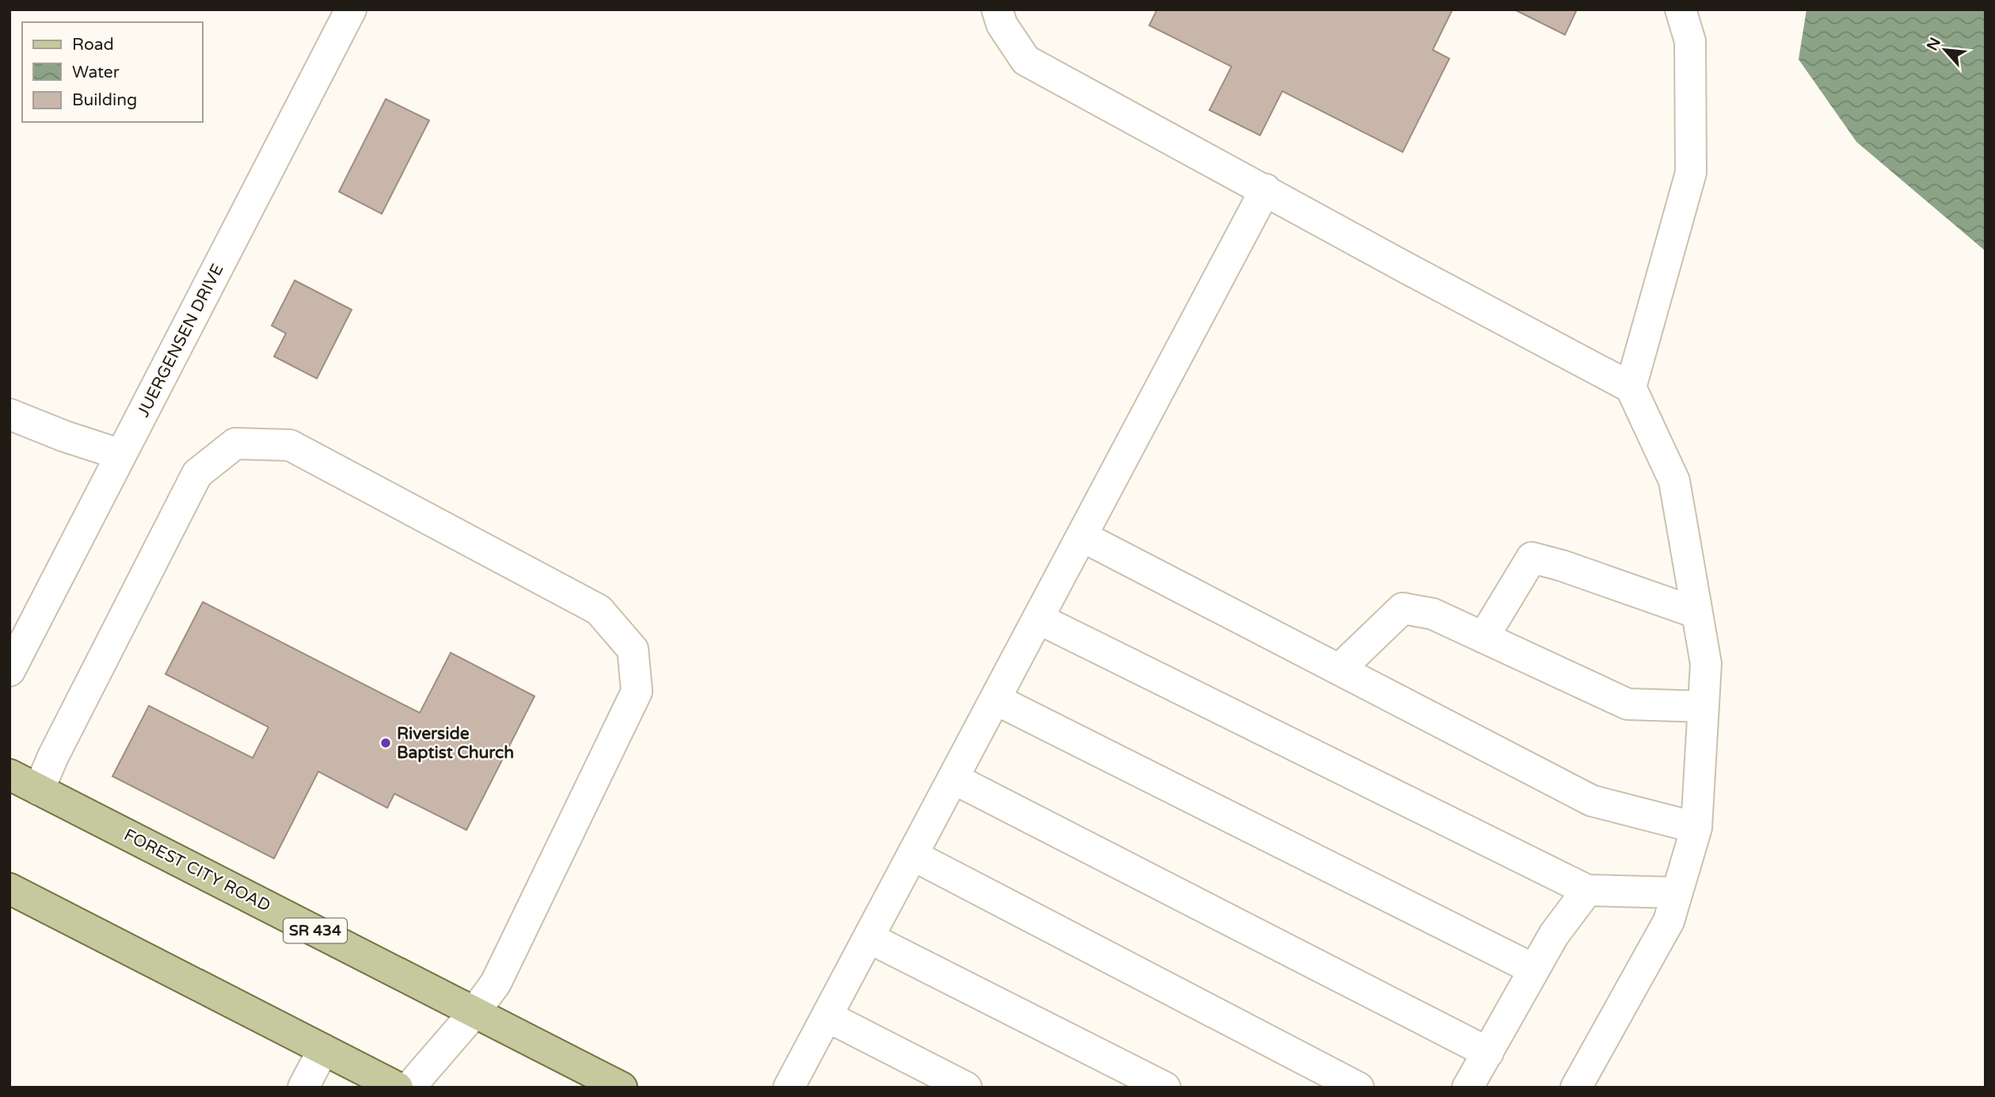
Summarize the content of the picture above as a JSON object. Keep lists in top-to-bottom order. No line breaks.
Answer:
{"streets":{"main road":["FOREST CITY ROAD","SR 434"],"street":["JUERGENSEN DRIVE"]},"places":["Riverside Baptist Church"],"legend":["Road","Water","Building"],"north":"top left"}
